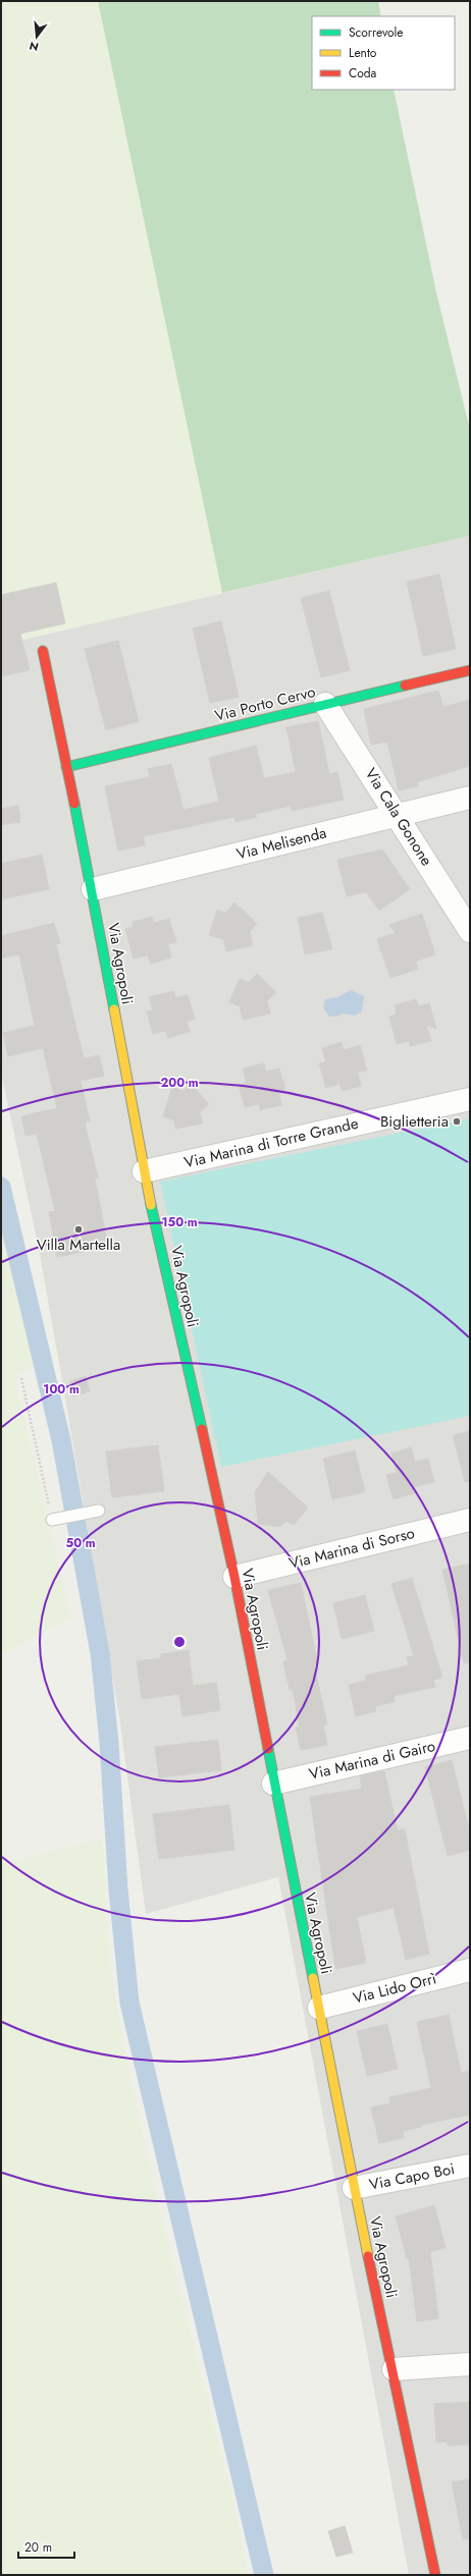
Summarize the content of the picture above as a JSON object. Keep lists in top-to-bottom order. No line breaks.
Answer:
{"streets":{"street":["Via Porto Cervo","Via Cala Gonone","Via Melisenda","Via Agropoli","Via Marina di Torre Grande","Via Marina di Sorso","Via Marina di Gairo","Via Lido Orrì","Via Capo Boi"]},"crossings":[["Via Porto Cervo","Via Cala Gonone"],["Via Porto Cervo","Via Agropoli"],["Via Cala Gonone","Via Melisenda"],["Via Melisenda","Via Agropoli"],["Via Agropoli","Via Marina di Torre Grande"],["Via Agropoli","Via Marina di Sorso"],["Via Agropoli","Via Marina di Gairo"],["Via Agropoli","Via Lido Orrì"],["Via Agropoli","Via Capo Boi"]],"places":["Biglietteria","Villa Martella"],"legend":["Scorrevole","Lento","Coda"],"scale_bar":"20 m","north":"bottom","rings":["200 m","150 m","100 m","50 m"]}
